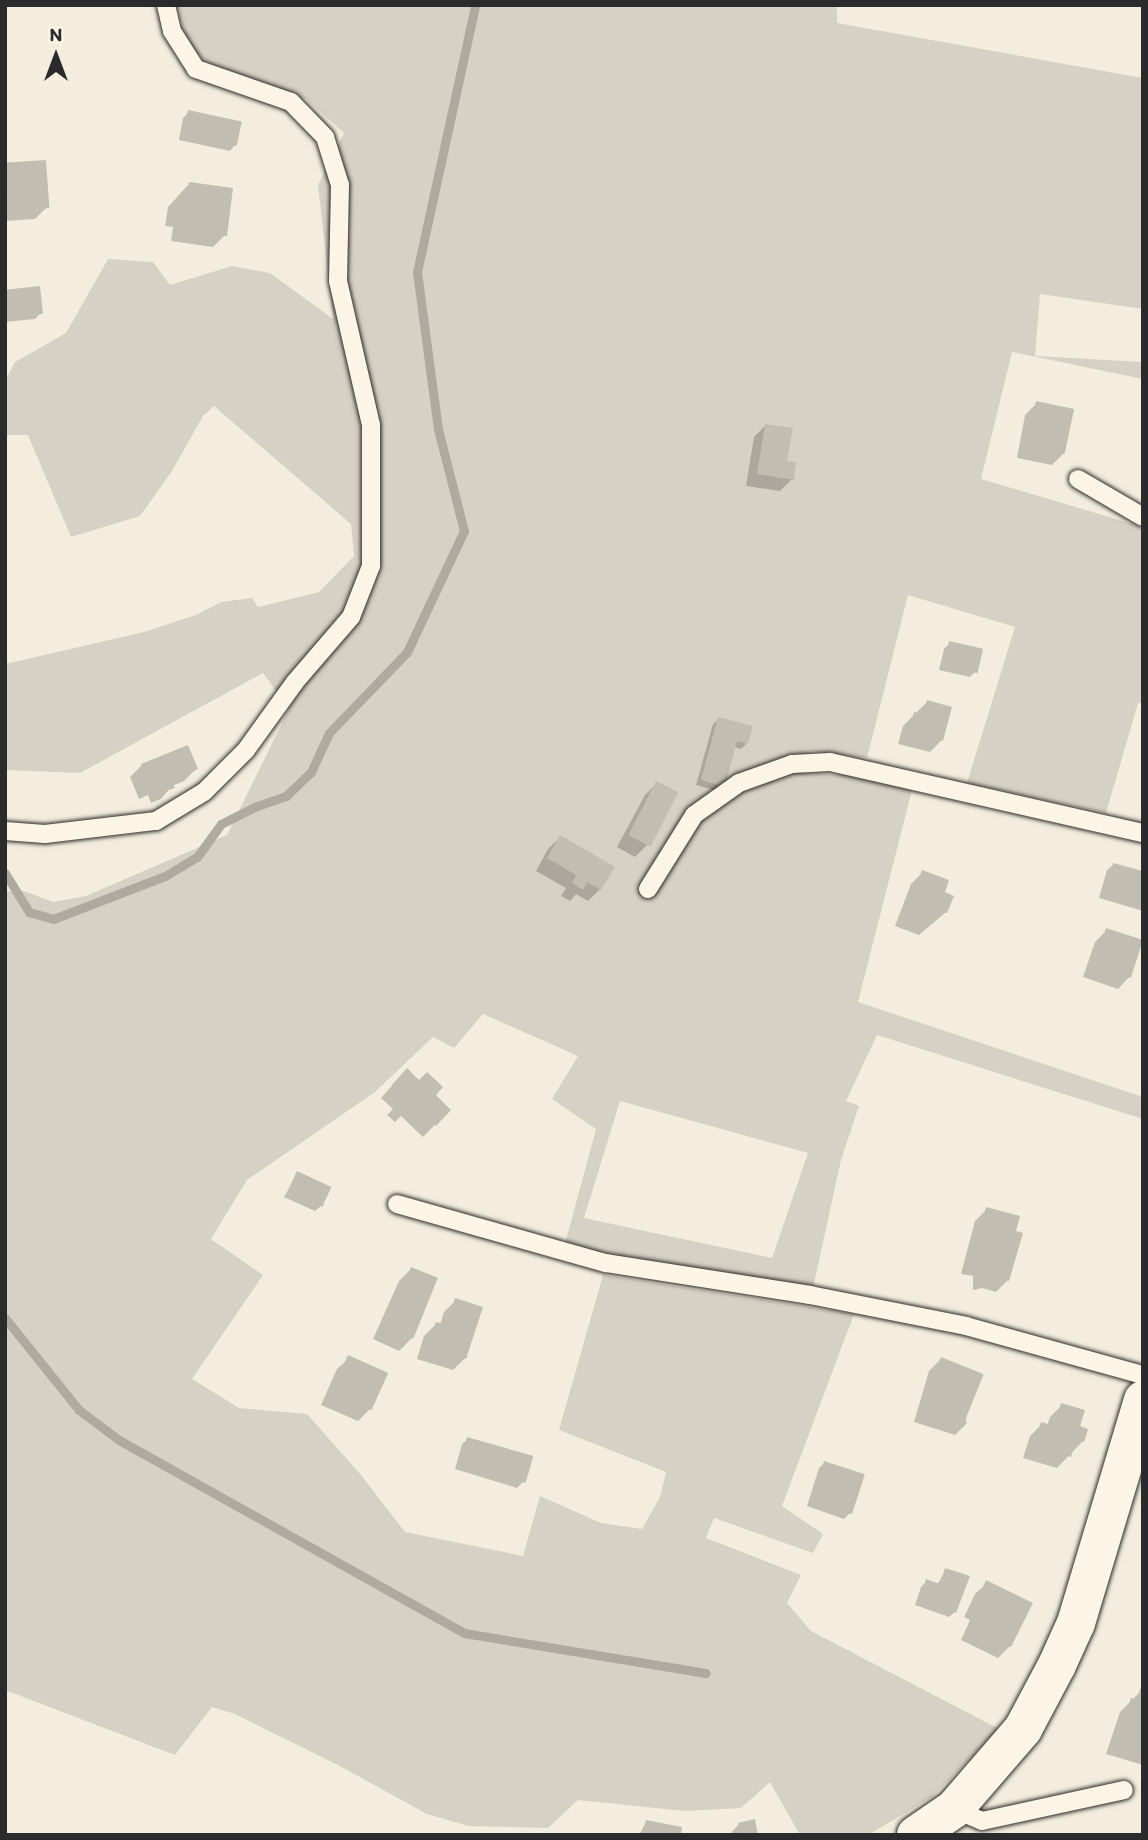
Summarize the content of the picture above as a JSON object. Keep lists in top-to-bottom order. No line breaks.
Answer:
{"north":"top"}
